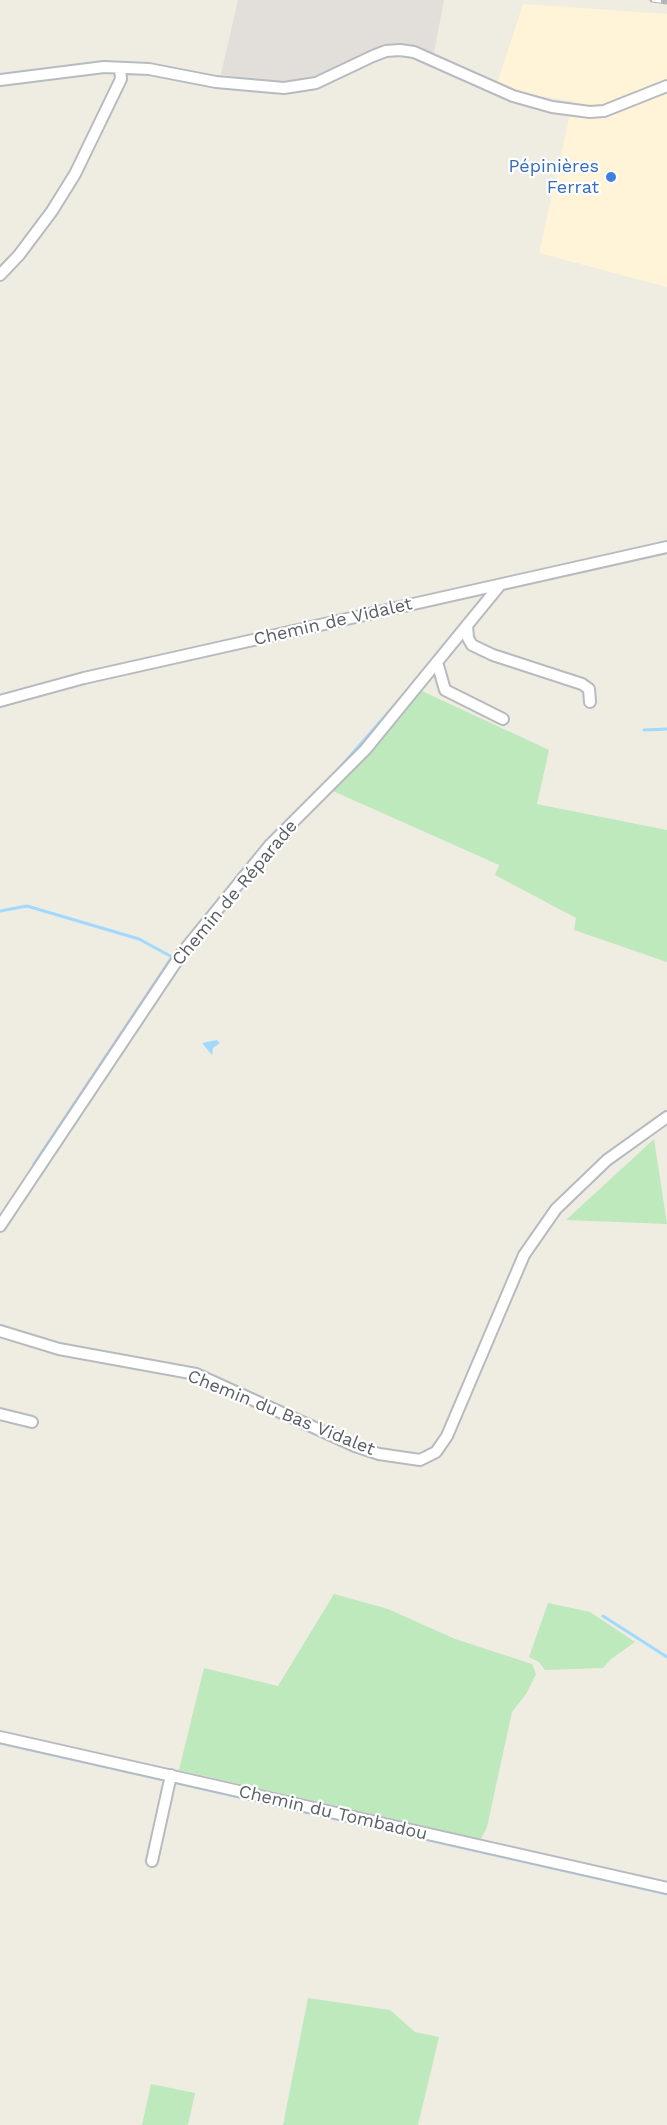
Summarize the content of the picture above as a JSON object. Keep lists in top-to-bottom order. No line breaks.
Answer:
{"streets":{"street":["Chemin de Vidalet","Chemin de Réparade","Chemin du Bas Vidalet","Chemin du Tombadou"]},"crossings":[["Chemin de Vidalet","Chemin de Réparade"]],"places":["Pépinières Ferrat"]}
